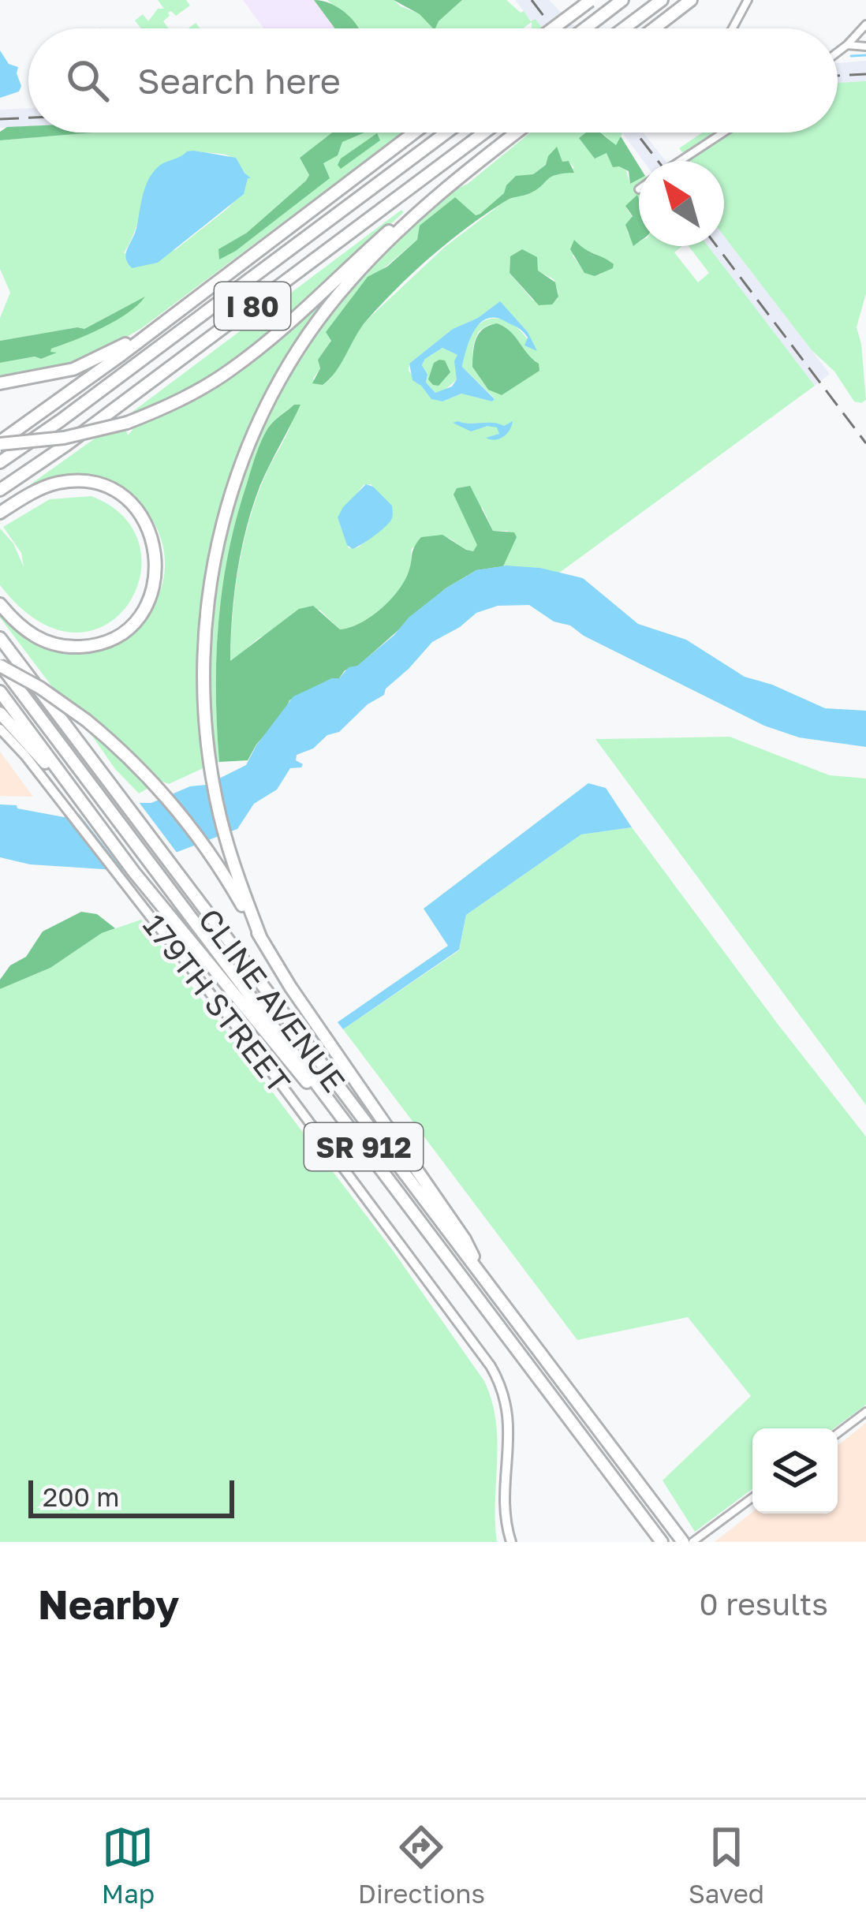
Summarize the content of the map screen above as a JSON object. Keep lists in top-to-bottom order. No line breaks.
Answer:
{"streets":{"highway":["I 80","CLINE AVENUE","SR 912"],"street":["179TH STREET"]},"scale_bar":"200 m","north":"top left","page":{"search":"Search here","scale":"200 m","heading":["Nearby","0 results"],"nav":["Map","Directions","Saved"]}}
